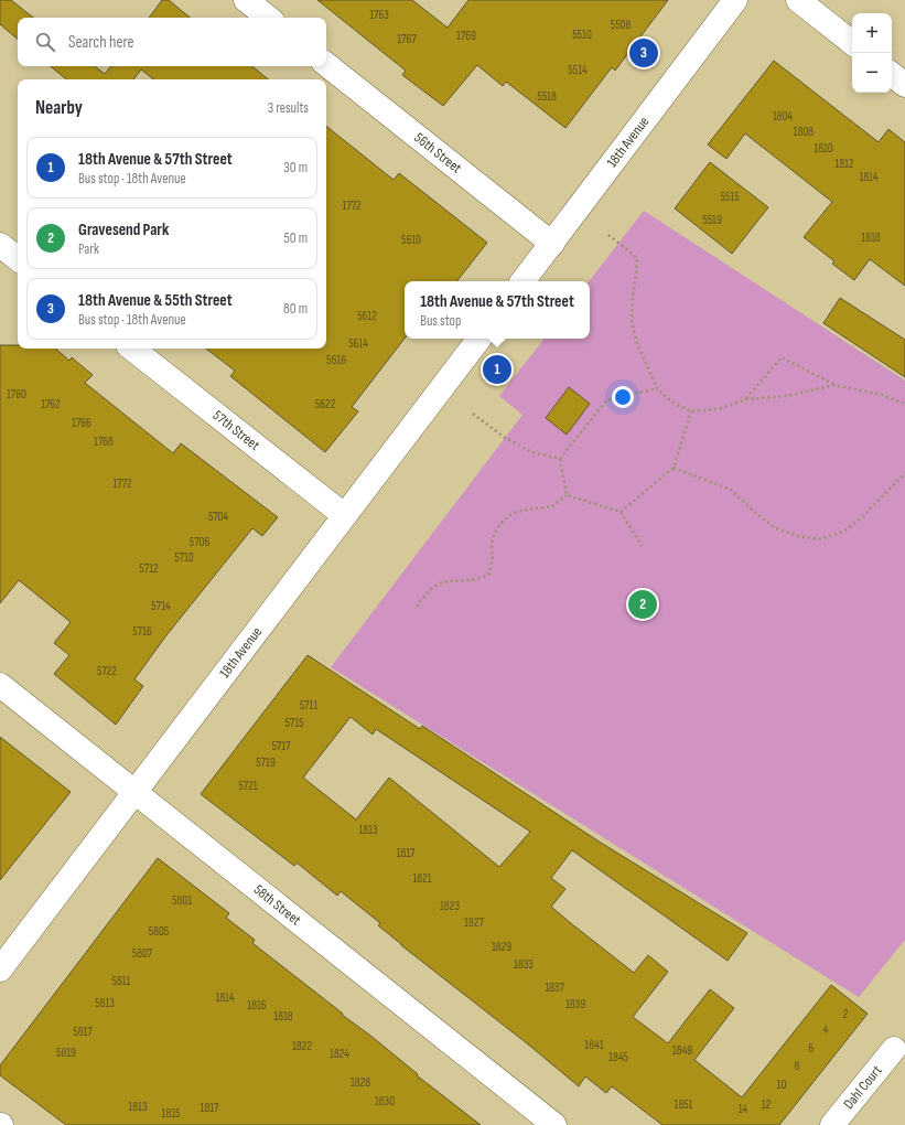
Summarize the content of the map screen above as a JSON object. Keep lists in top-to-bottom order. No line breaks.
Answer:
{"streets":{"street":["18th Avenue","56th Street","57th Street","58th Street","Dahl Court"]},"crossings":[["18th Avenue","56th Street"],["18th Avenue","57th Street"],["18th Avenue","58th Street"]],"house_numbers":["1763","5508","5510","1769","1767","5514","5518","1804","1808","1810","1812","1814","5515","1772","5519","1818","5610","5612","5614","5616","1760","1762","5622","1766","1768","1772","5704","5706","5710","5712","5714","5716","5722","5711","5715","5717","5719","5721","1813","1817","1821","5801","1823","1827","5805","1829","5807","1833","5811","1837","1814","5813","1839","1816","2","1818","4","5817","1841","1822","6","1849","5819","1824","1845","8","1828","10","1830","1851","12","1813","1817","14","1815"],"page":{"map_buttons":["+","−"],"search":"Search here","pins":["3","1","2"],"heading":["Nearby","3 results"],"list":[{"mark":"1","name":"18th Avenue & 57th Street","note":"Bus stop · 18th Avenue","value":"30 m"},{"mark":"2","name":"Gravesend Park","note":"Park","value":"50 m"},{"mark":"3","name":"18th Avenue & 55th Street","note":"Bus stop · 18th Avenue","value":"80 m"}],"popup":["18th Avenue & 57th Street","Bus stop"]}}
